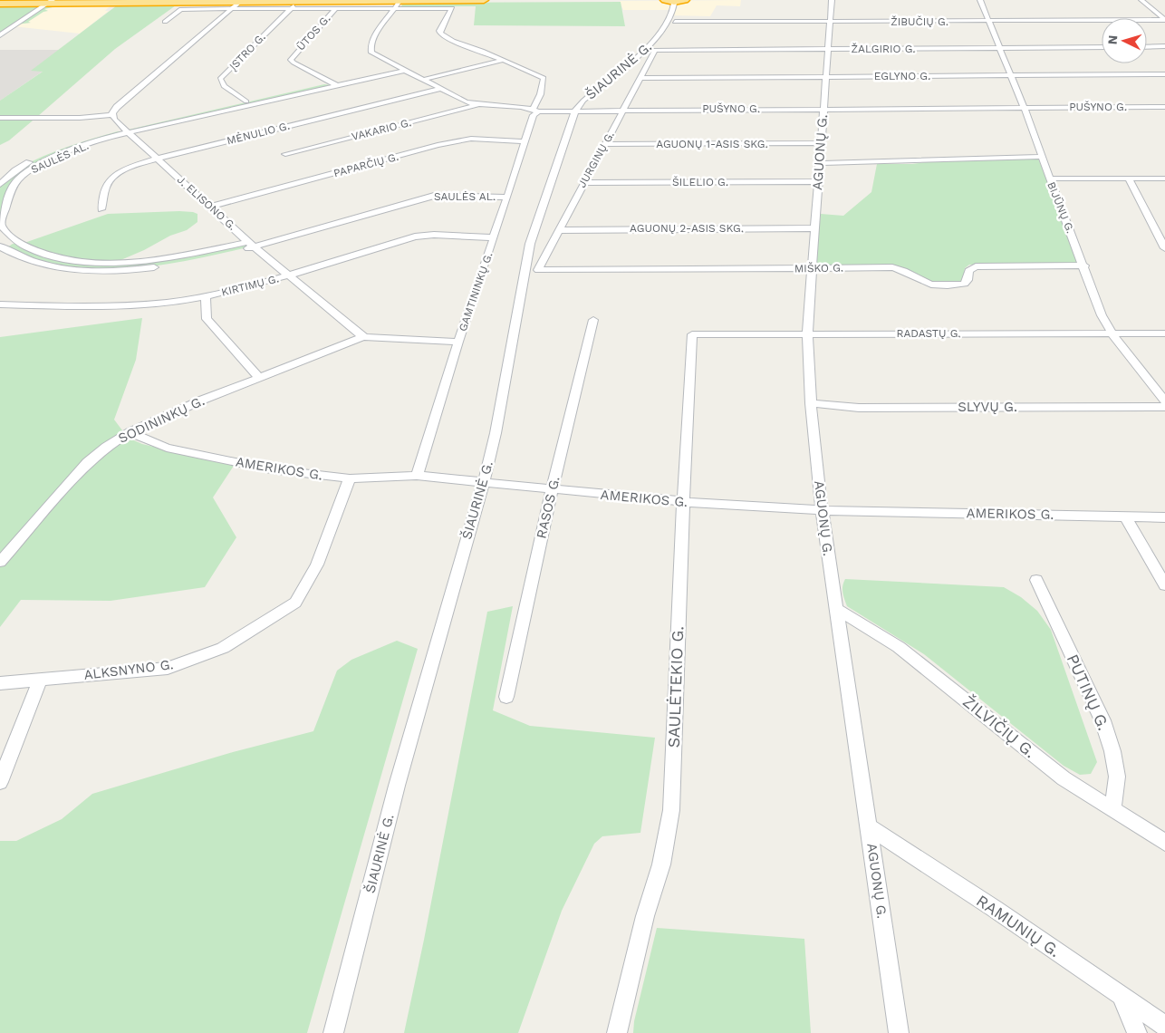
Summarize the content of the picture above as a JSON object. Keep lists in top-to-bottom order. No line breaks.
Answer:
{"streets":{"street":["ŽIBUČIŲ G.","ŪTOS G.","ŽALGIRIO G.","ĮSTRO G.","ŠIAURINĖ G.","EGLYNO G.","PUŠYNO G.","VAKARIO G.","MĖNULIO G.","AGUONŲ 1-ASIS SKG.","AGUONŲ G.","SAULĖS AL.","JURGINŲ G.","PAPARČIŲ G.","ŠILELIO G.","J. ELISONO G.","BIJŪNŲ G.","AGUONŲ 2-ASIS SKG.","MIŠKO G.","KIRTIMŲ G.","GAMTININKŲ G.","RADASTŲ G.","SLYVŲ G.","SODININKŲ G.","AMERIKOS G.","RASOS G.","ALKSNYNO G.","SAULĖTEKIO G.","PUTINŲ G.","ŽILVIČIŲ G.","RAMUNIŲ G."]},"crossings":[["ŽIBUČIŲ G.","AGUONŲ G."],["ŽIBUČIŲ G.","BIJŪNŲ G."],["ŪTOS G.","SAULĖS AL."],["ŽALGIRIO G.","AGUONŲ G."],["ŽALGIRIO G.","JURGINŲ G."],["ŽALGIRIO G.","BIJŪNŲ G."],["ĮSTRO G.","SAULĖS AL."],["ŠIAURINĖ G.","PUŠYNO G."],["ŠIAURINĖ G.","AMERIKOS G."],["EGLYNO G.","AGUONŲ G."],["EGLYNO G.","JURGINŲ G."],["EGLYNO G.","BIJŪNŲ G."],["PUŠYNO G.","VAKARIO G."],["PUŠYNO G.","MĖNULIO G."],["PUŠYNO G.","AGUONŲ G."],["PUŠYNO G.","SAULĖS AL."],["PUŠYNO G.","JURGINŲ G."],["PUŠYNO G.","BIJŪNŲ G."],["PUŠYNO G.","GAMTININKŲ G."],["MĖNULIO G.","J. ELISONO G."],["AGUONŲ 1-ASIS SKG.","AGUONŲ G."],["AGUONŲ 1-ASIS SKG.","JURGINŲ G."],["AGUONŲ G.","ŠILELIO G."],["AGUONŲ G.","AGUONŲ 2-ASIS SKG."],["AGUONŲ G.","MIŠKO G."],["AGUONŲ G.","RADASTŲ G."],["AGUONŲ G.","SLYVŲ G."],["AGUONŲ G.","AMERIKOS G."],["AGUONŲ G.","ŽILVIČIŲ G."],["AGUONŲ G.","RAMUNIŲ G."],["SAULĖS AL.","J. ELISONO G."],["SAULĖS AL.","GAMTININKŲ G."],["JURGINŲ G.","ŠILELIO G."],["JURGINŲ G.","AGUONŲ 2-ASIS SKG."],["JURGINŲ G.","MIŠKO G."],["PAPARČIŲ G.","J. ELISONO G."],["PAPARČIŲ G.","GAMTININKŲ G."],["J. ELISONO G.","KIRTIMŲ G."],["J. ELISONO G.","SODININKŲ G."],["BIJŪNŲ G.","MIŠKO G."],["BIJŪNŲ G.","RADASTŲ G."],["KIRTIMŲ G.","GAMTININKŲ G."],["GAMTININKŲ G.","AMERIKOS G."],["RADASTŲ G.","SAULĖTEKIO G."],["SODININKŲ G.","AMERIKOS G."],["AMERIKOS G.","RASOS G."],["AMERIKOS G.","ALKSNYNO G."],["AMERIKOS G.","SAULĖTEKIO G."],["PUTINŲ G.","ŽILVIČIŲ G."]],"north":"left"}
